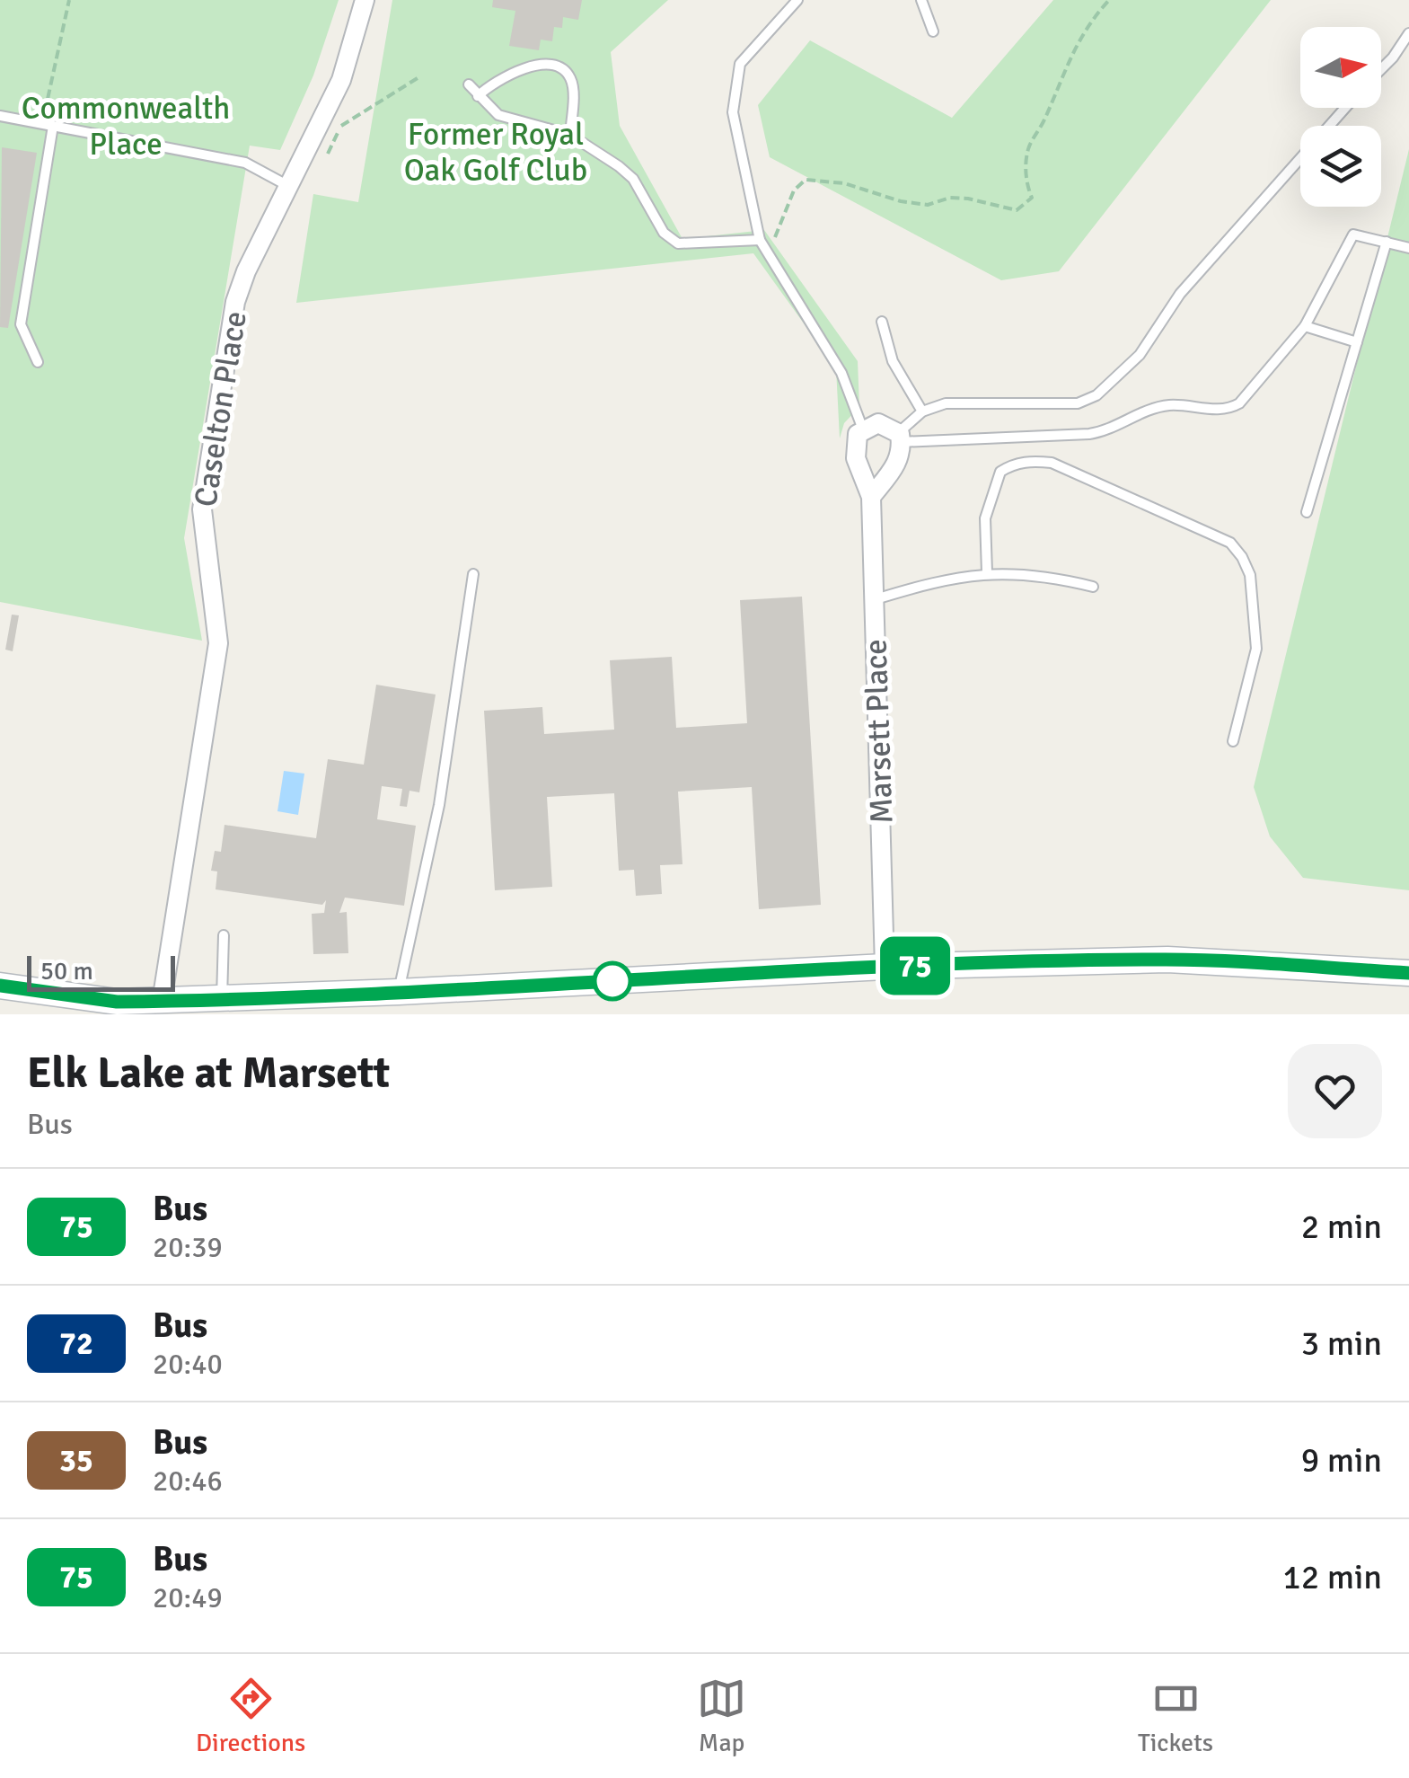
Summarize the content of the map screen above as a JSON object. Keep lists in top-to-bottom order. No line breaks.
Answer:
{"streets":{"street":["Caselton Place","Marsett Place"]},"parks":["Commonwealth Place","Former Royal Oak Golf Club"],"lines":["bus line 75"],"scale_bar":"50 m","north":"right","page":{"on_map":"75","scale":"50 m","heading":["Elk Lake at Marsett","Bus"],"list":[{"mark":"75","name":"Bus","note":"20:39","value":"2 min"},{"mark":"72","name":"Bus","note":"20:40","value":"3 min"},{"mark":"35","name":"Bus","note":"20:46","value":"9 min"},{"mark":"75","name":"Bus","note":"20:49","value":"12 min"}],"tabs":["Directions","Map","Tickets"]}}
